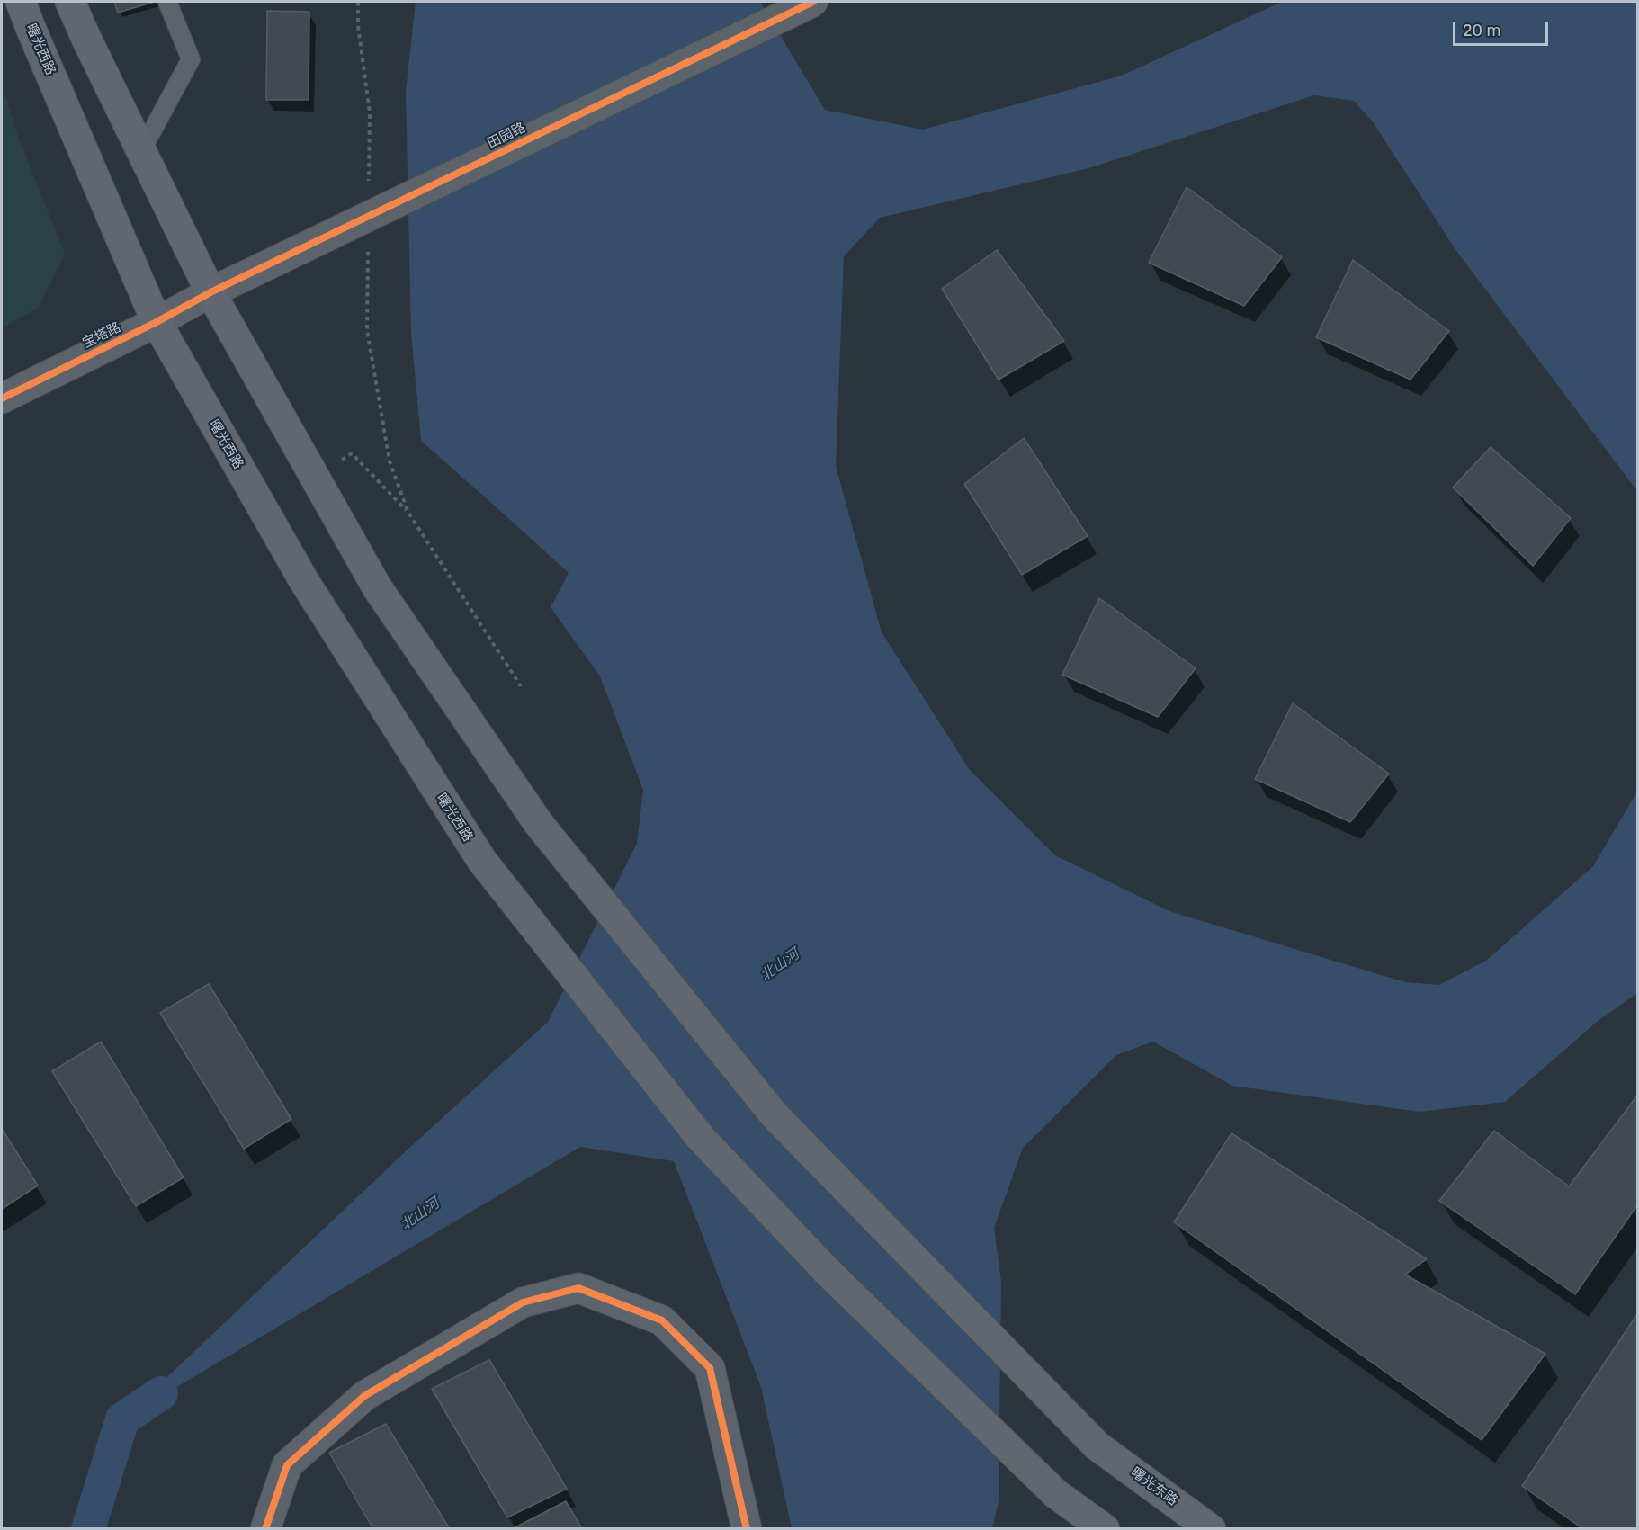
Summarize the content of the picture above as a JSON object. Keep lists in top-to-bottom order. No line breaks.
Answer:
{"streets":{"main road":["曙光西路","曙光东路"],"street":["田园路","宝塔路"]},"crossings":[["曙光西路","宝塔路"],["田园路","宝塔路"]],"water":["北山河"],"scale_bar":"20 m"}
